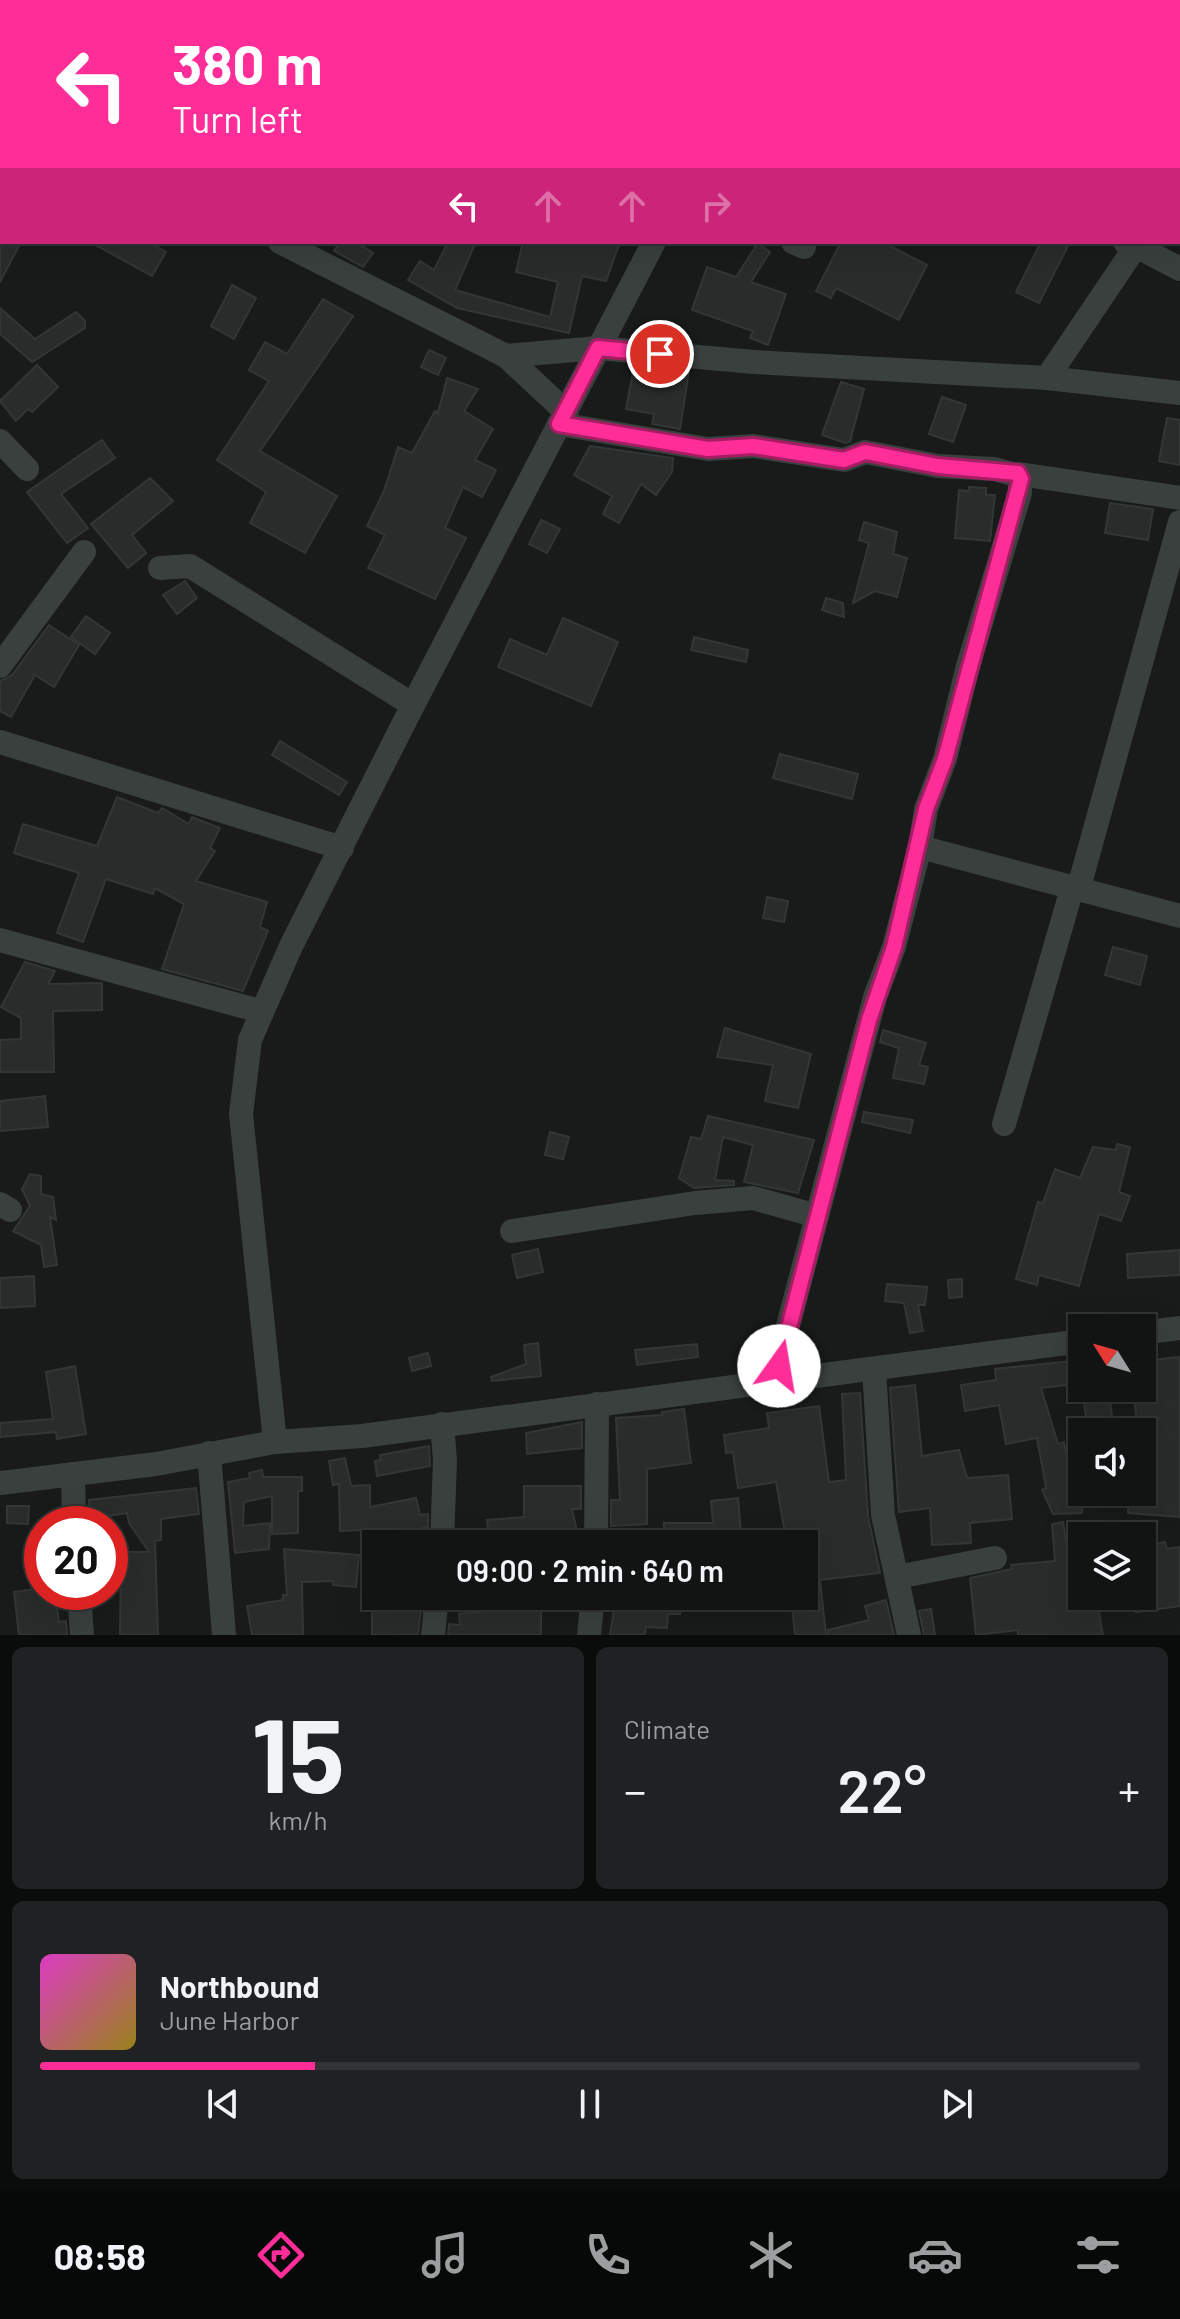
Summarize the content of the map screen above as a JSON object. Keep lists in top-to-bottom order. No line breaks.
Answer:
{"north":"top left","page":{"turn":["380 m","Turn left"],"limit":"20","trip":"09:00 · 2 min · 640 m","tile":[["15","km/h"],"Climate"],"heat":["−","22°","+"],"song":["Northbound","June Harbor"],"tabs":"08:58"}}
